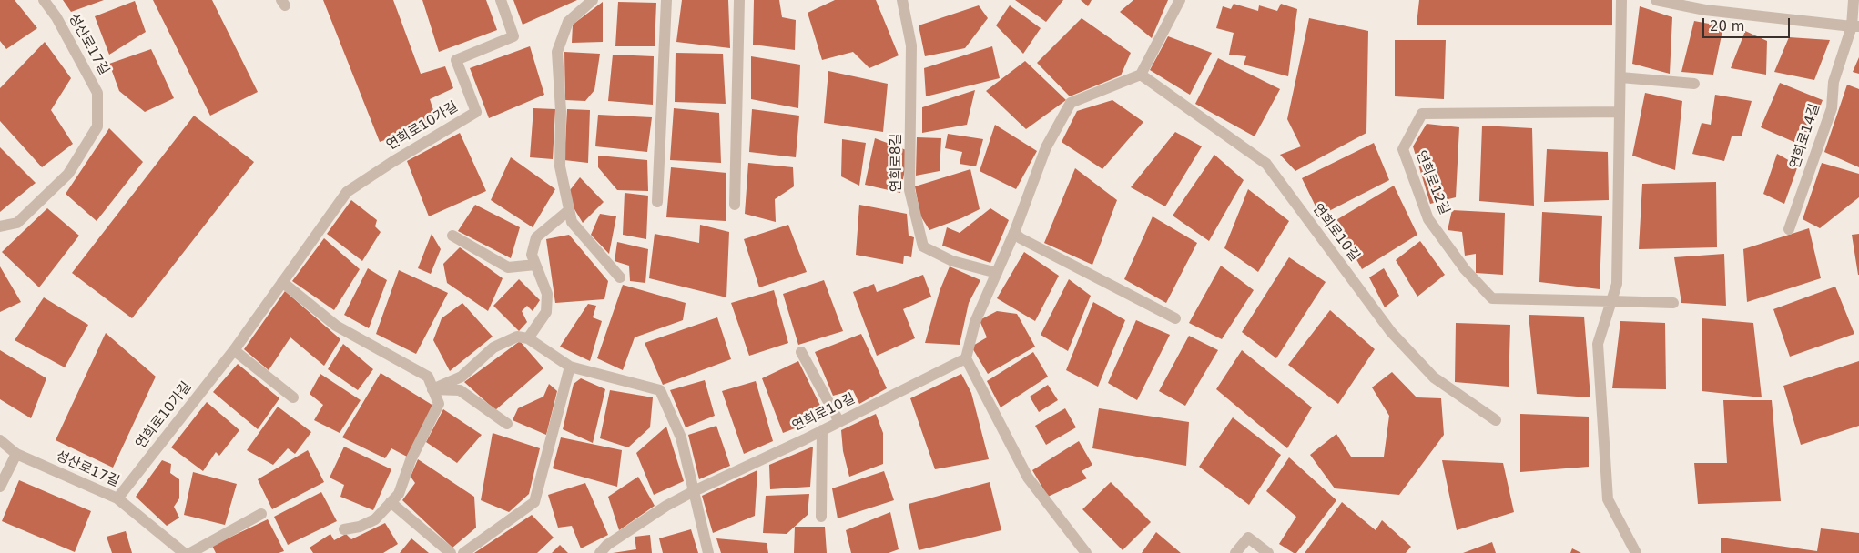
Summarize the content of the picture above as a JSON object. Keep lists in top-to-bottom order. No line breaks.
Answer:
{"streets":{"street":["성산로17길","연희로10가길","연희로14길","연희로8길","연희로12길","연희로10길"]},"crossings":[["성산로17길","연희로10가길"]],"scale_bar":"20 m"}
